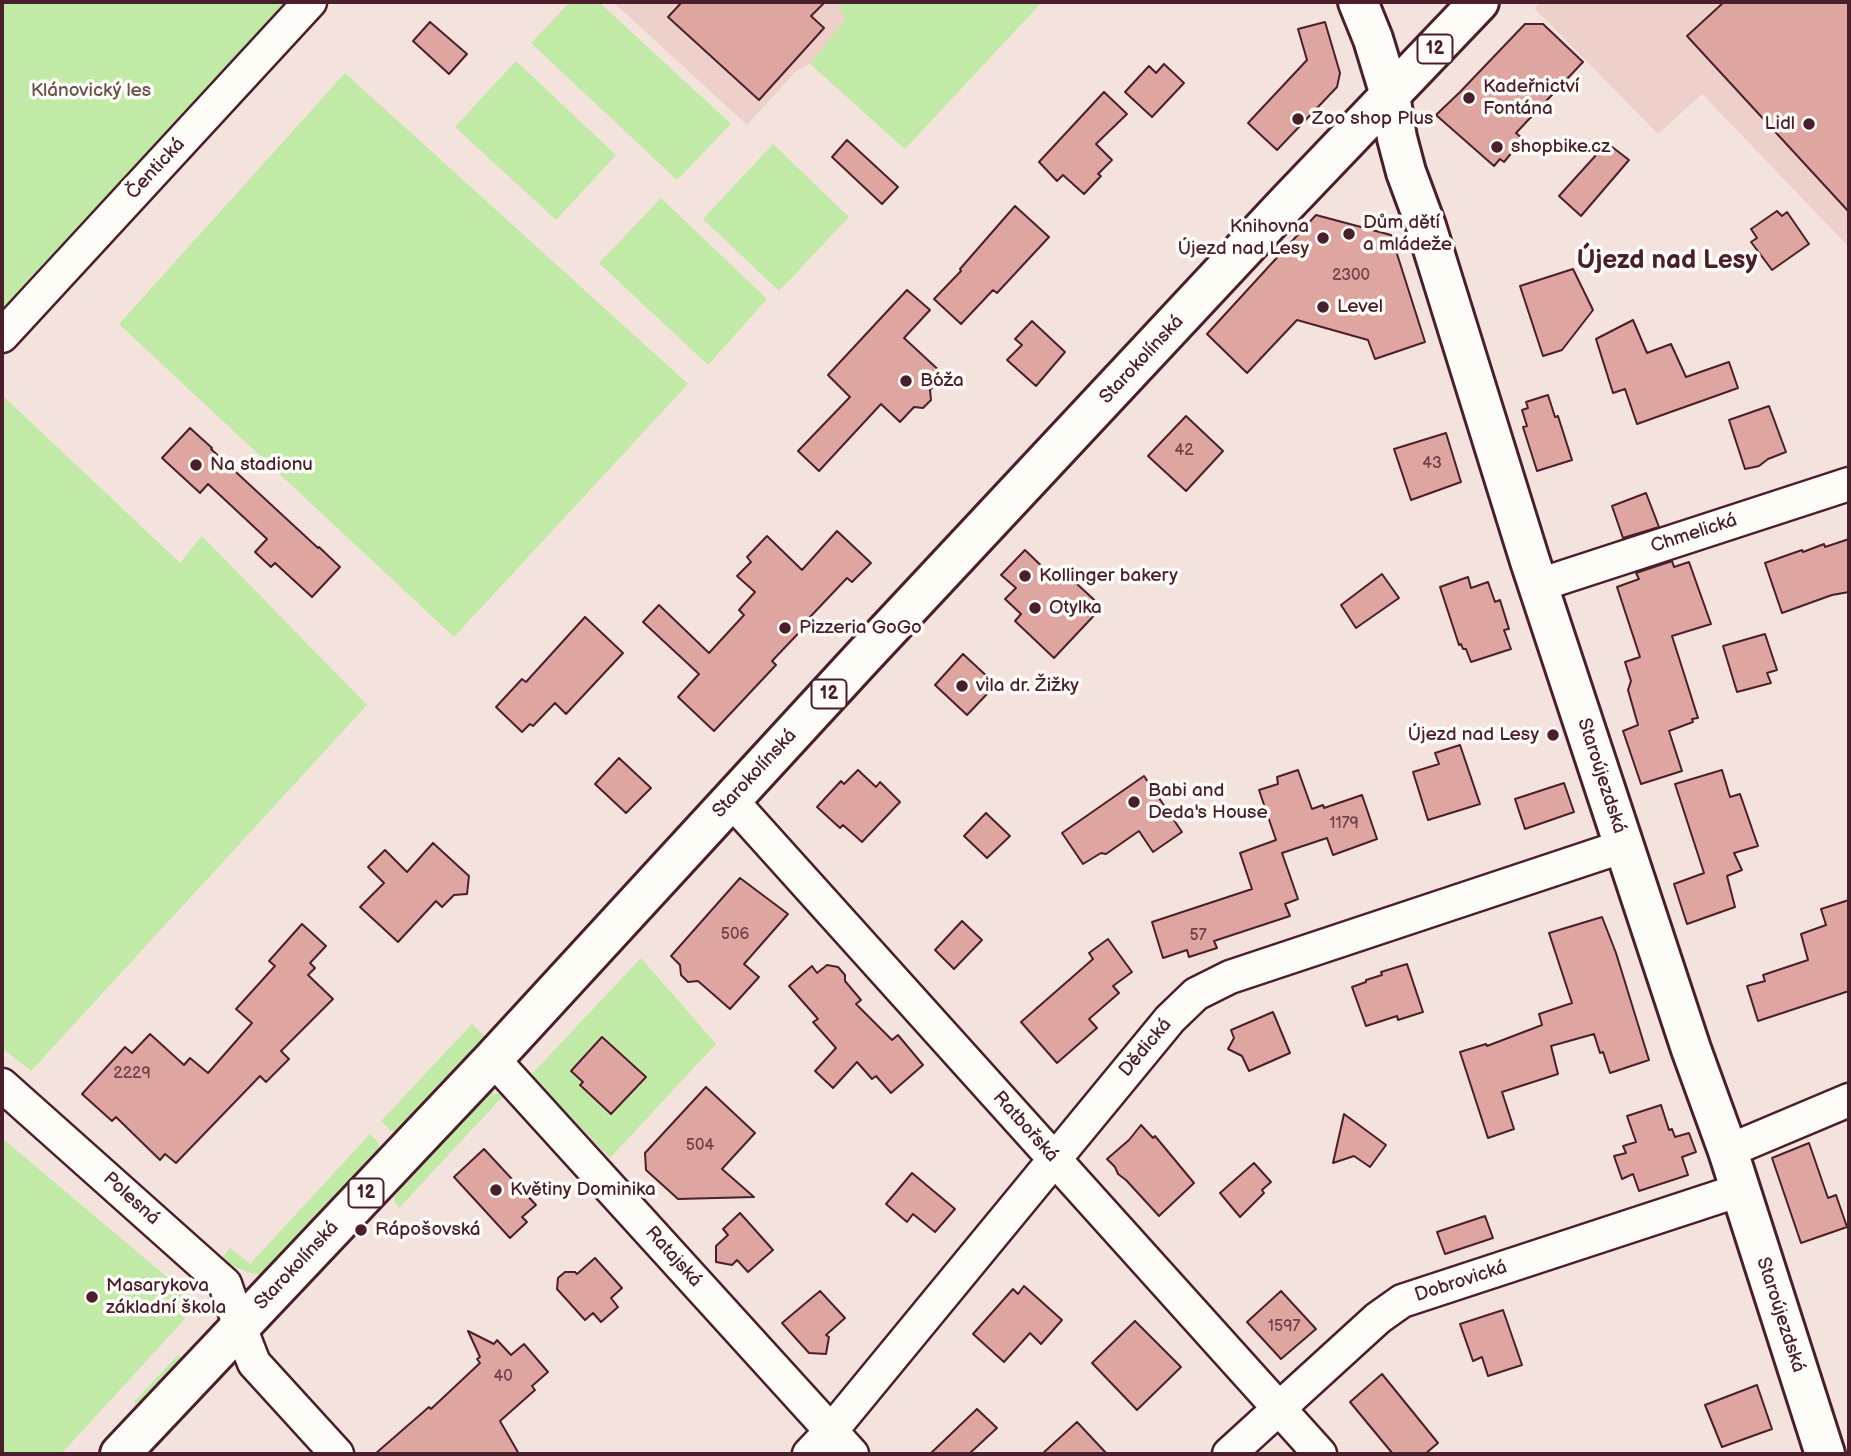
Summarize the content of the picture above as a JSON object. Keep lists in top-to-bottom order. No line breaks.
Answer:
{"streets":{"main road":["12","Starokolínská","Staroújezdská"],"street":["Čentická","Chmelická","Dědická","Ratbořská","Polesná","Ratajská","Dobrovická"]},"crossings":[["12","Starokolínská"],["12","Staroújezdská"],["Starokolínská","Staroújezdská"],["Starokolínská","Ratbořská"],["Starokolínská","Polesná"],["Starokolínská","Ratajská"],["Chmelická","Staroújezdská"],["Staroújezdská","Dědická"],["Staroújezdská","Dobrovická"],["Dědická","Ratbořská"],["Dědická","Ratajská"],["Ratbořská","Dobrovická"]],"districts":["Újezd nad Lesy"],"parks":["Klánovický les"],"places":["Kadeřnictví Fontána","Zoo shop Plus","Lidl","shopbike.cz","Dům dětí a mládeže","Knihovna Újezd nad Lesy","Level","Bóža","Na stadionu","Kollinger bakery","Otylka","Pizzeria GoGo","vila dr. Žižky","Újezd nad Lesy","Babi and Deda's House","Květiny Dominika","Rápošovská","Masarykova základní škola"],"house_numbers":["2300","42","43","1179","506","57","2229","504","1597","40"]}
